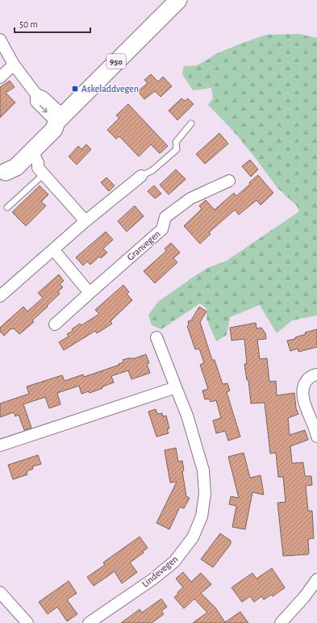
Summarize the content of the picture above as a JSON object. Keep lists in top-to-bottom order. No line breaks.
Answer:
{"streets":{"main road":["950"],"street":["Granvegen","Lindevegen"]},"places":{"transit":["Askeladdvegen"]},"scale_bar":"50 m"}
